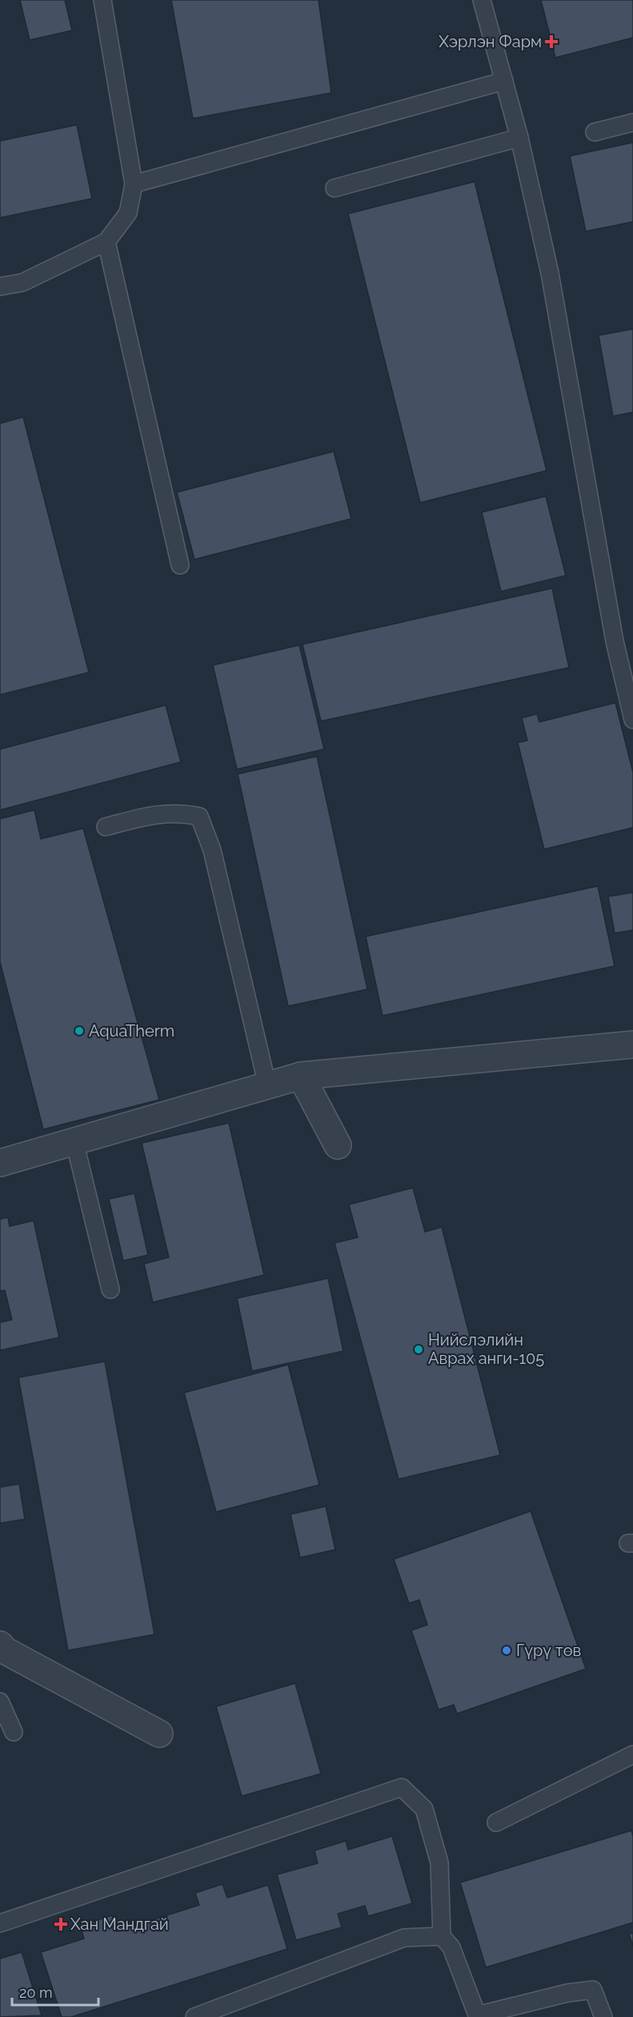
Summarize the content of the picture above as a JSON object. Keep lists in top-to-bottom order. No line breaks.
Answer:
{"places":{"health":["Хэрлэн Фарм","Хан Мандгай"],"other":["AquaTherm","Нийслэлийн Аврах анги-105","Гүрү төв"]},"scale_bar":"20 m"}
